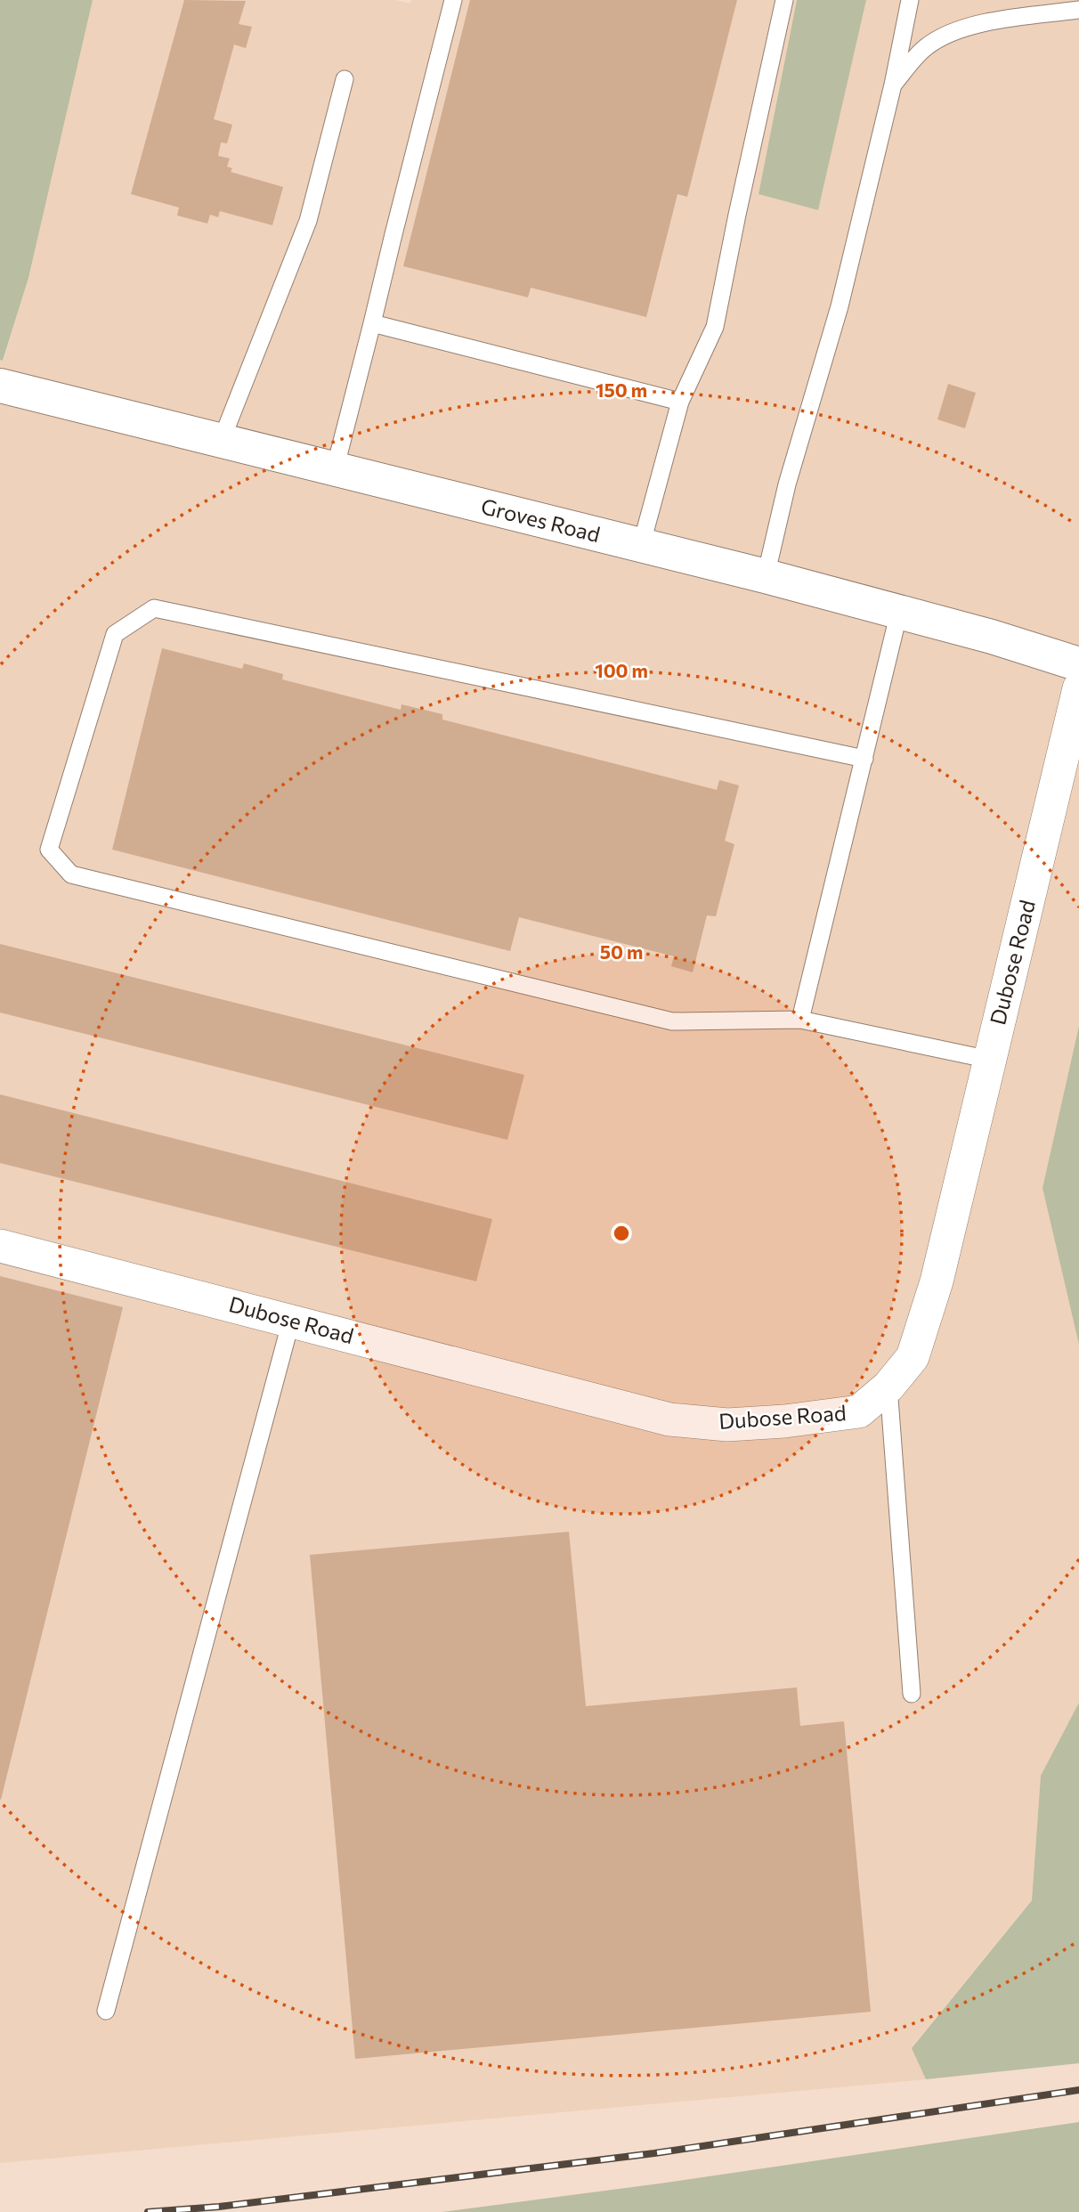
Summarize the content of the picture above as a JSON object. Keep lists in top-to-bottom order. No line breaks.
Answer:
{"streets":{"street":["Groves Road","Dubose Road"]},"rings":["150 m","100 m","50 m"]}
